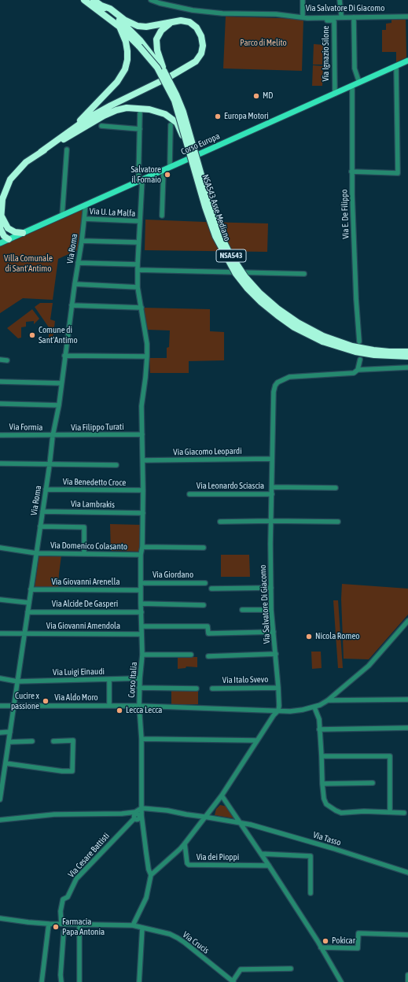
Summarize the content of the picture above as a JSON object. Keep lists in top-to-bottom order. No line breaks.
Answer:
{"streets":{"highway":["NSA543 Asse Mediano","NSA543"],"main road":["Corso Europa"],"street":["Via Salvatore Di Giacomo","Via Ignazio Silone","Via U. La Malfa","Via E. De Filippo","Via Roma","Via Formia","Via Filippo Turati","Via Giacomo Leopardi","Via Benedetto Croce","Via Leonardo Sciascia","Via Lambrakis","Via Domenico Colasanto","Via Giordano","Via Giovanni Arenella","Via Alcide De Gasperi","Via Giovanni Amendola","Via Luigi Einaudi","Corso Italia","Via Italo Svevo","Via Aldo Moro","Via Tasso","Via Cesare Battisti","Via dei Pioppi","Via Crucis"]},"crossings":[["Via Salvatore Di Giacomo","Via Giacomo Leopardi"],["Via Salvatore Di Giacomo","Via Leonardo Sciascia"],["Via Salvatore Di Giacomo","Via Italo Svevo"],["Via Salvatore Di Giacomo","Via Aldo Moro"],["Via Ignazio Silone","Corso Europa"],["Corso Europa","Via E. De Filippo"],["Corso Europa","Via Roma"],["Corso Europa","Corso Italia"],["Via U. La Malfa","Via Roma"],["Via U. La Malfa","Corso Italia"],["Via Roma","Via Formia"],["Via Roma","Via Filippo Turati"],["Via Roma","Via Benedetto Croce"],["Via Roma","Via Lambrakis"],["Via Roma","Via Domenico Colasanto"],["Via Roma","Via Giovanni Arenella"],["Via Roma","Via Alcide De Gasperi"],["Via Roma","Via Giovanni Amendola"],["Via Roma","Via Luigi Einaudi"],["Via Roma","Via Aldo Moro"],["Via Formia","Via Filippo Turati"],["Via Filippo Turati","Corso Italia"],["Via Giacomo Leopardi","Corso Italia"],["Via Benedetto Croce","Corso Italia"],["Via Lambrakis","Corso Italia"],["Via Domenico Colasanto","Corso Italia"],["Via Giordano","Corso Italia"],["Via Giovanni Arenella","Corso Italia"],["Via Alcide De Gasperi","Corso Italia"],["Via Giovanni Amendola","Corso Italia"],["Via Luigi Einaudi","Corso Italia"],["Corso Italia","Via Aldo Moro"],["Corso Italia","Via Tasso"],["Corso Italia","Via Cesare Battisti"],["Via Cesare Battisti","Via Crucis"]],"parks":["Parco di Melito","Villa Comunale di Sant'Antimo"],"places":["MD","Europa Motori","Salvatore il Fornaio","Comune di Sant'Antimo","Nicola Romeo","Cucire x passione","Lecca Lecca","Farmacia Papa Antonia","Pokicar"]}
